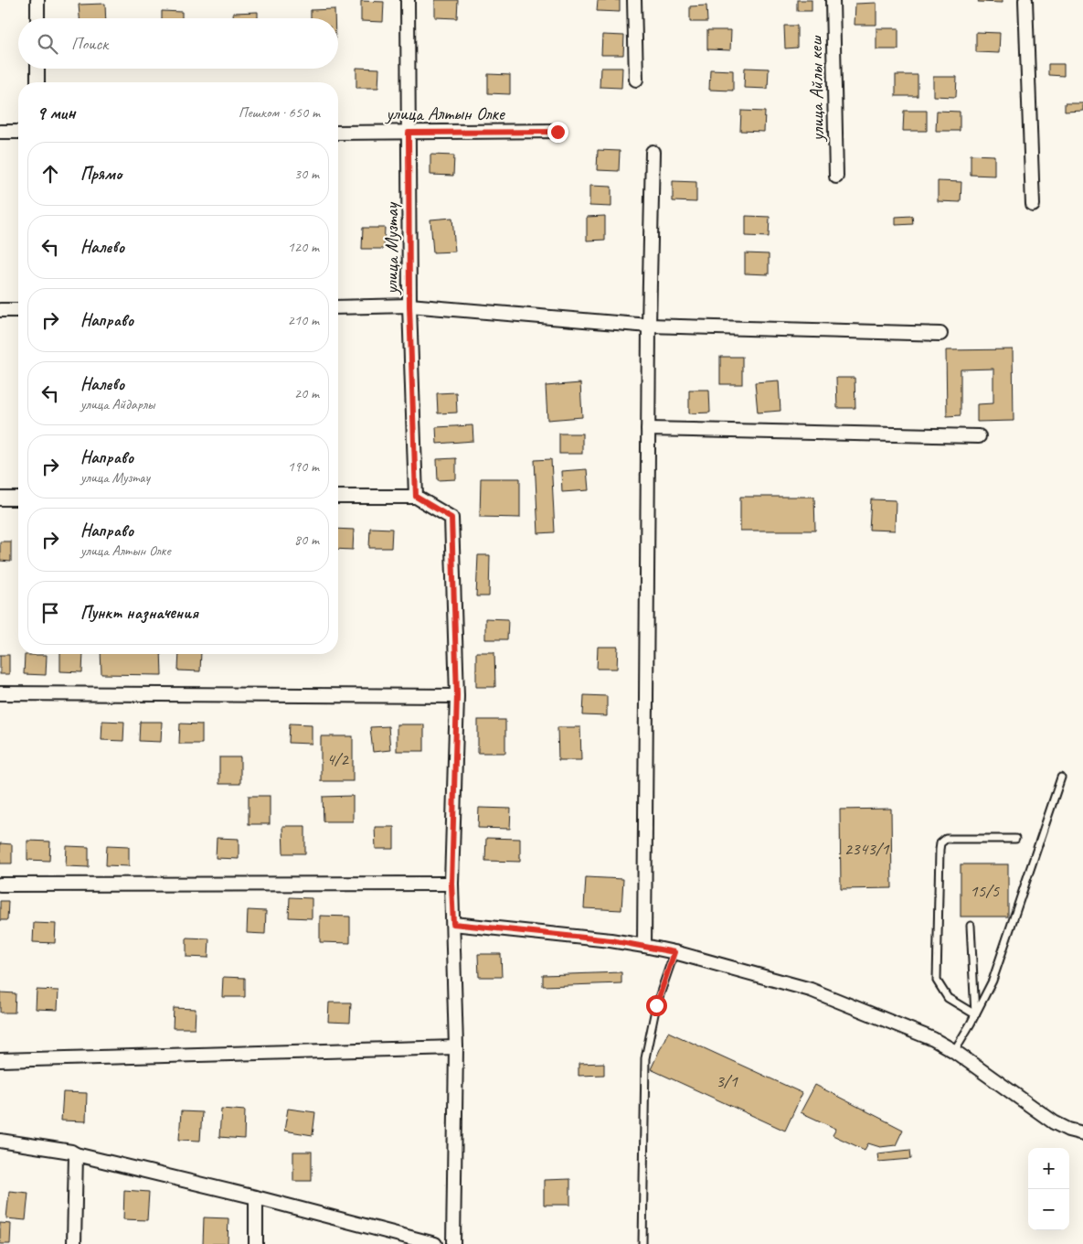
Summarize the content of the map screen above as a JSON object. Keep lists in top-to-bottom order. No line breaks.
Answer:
{"streets":{"street":["улица Айлы кеш","улица Алтын Олке","улица Музтау"]},"crossings":[["улица Алтын Олке","улица Музтау"]],"house_numbers":["4/2","2343/1","15/5","3/1"],"page":{"search":"Поиск","heading":["9 мин","Пешком · 650 m"],"list":[["Прямо","30 m"],["Налево","120 m"],["Направо","210 m"],["Налево","улица Айдарлы","20 m"],["Направо","улица Музтау","190 m"],["Направо","улица Алтын Олке","80 m"],"Пункт назначения"],"map_buttons":["+","−"]}}
